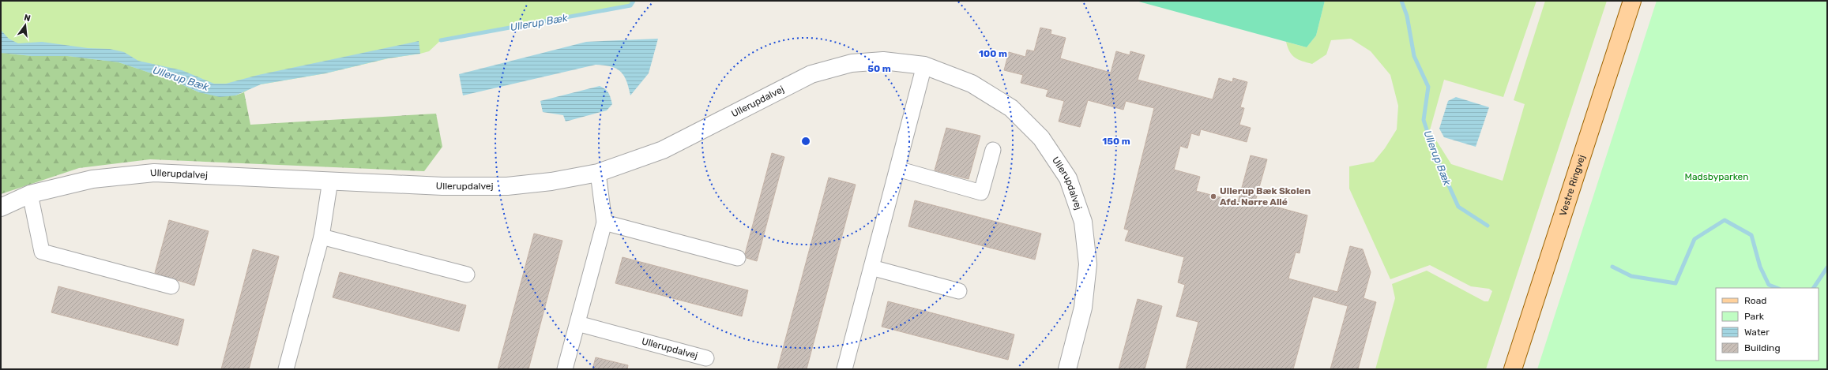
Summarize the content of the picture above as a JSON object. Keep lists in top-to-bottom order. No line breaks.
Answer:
{"streets":{"main road":["Vestre Ringvej"],"street":["Ullerupdalvej"]},"water":["Ullerup Bæk"],"parks":["Madsbyparken"],"places":["Ullerup Bæk Skolen Afd. Nørre Allé"],"legend":["Road","Park","Water","Building"],"north":"top","rings":["100 m","50 m","150 m"]}
